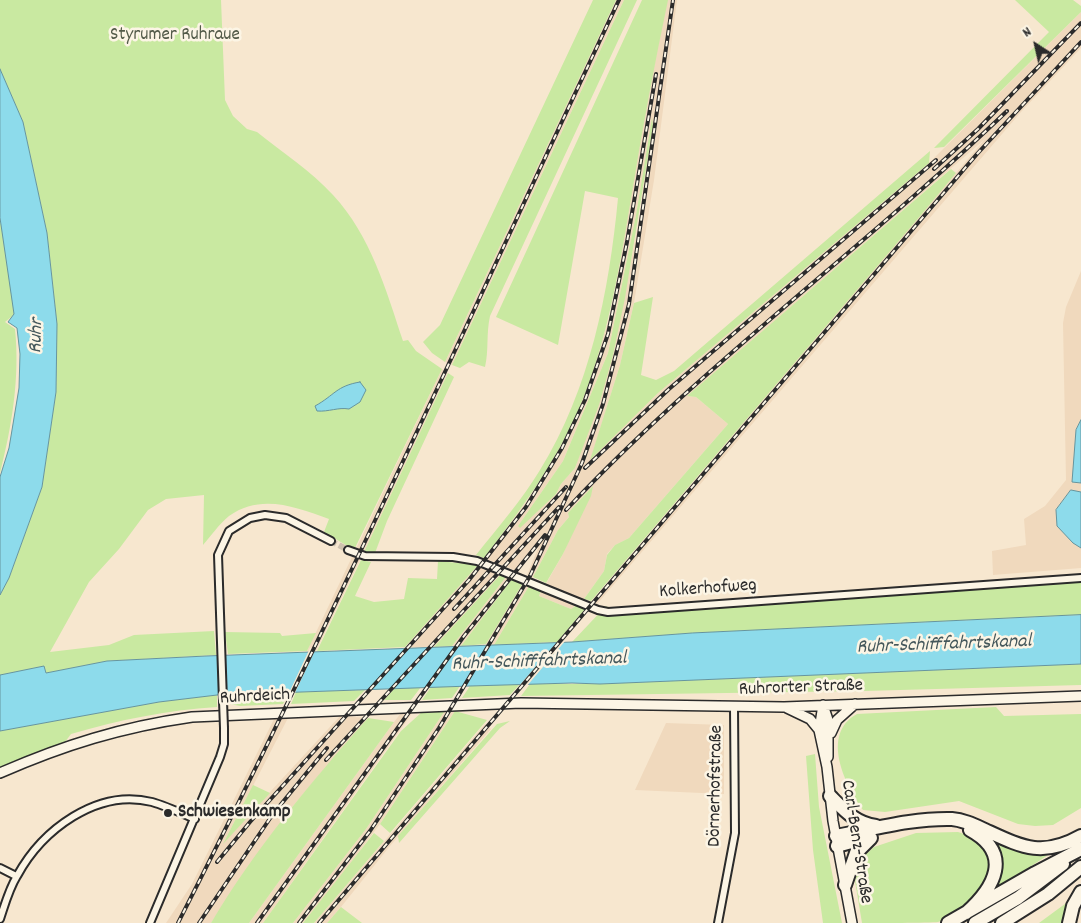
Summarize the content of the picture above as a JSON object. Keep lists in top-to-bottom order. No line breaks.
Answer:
{"streets":{"main road":["Ruhrorter Straße","Ruhrdeich","Carl-Benz-Straße"],"street":["Kolkerhofweg","Dörnerhofstraße"]},"crossings":[["Ruhrorter Straße","Ruhrdeich"],["Ruhrorter Straße","Dörnerhofstraße"],["Ruhrorter Straße","Carl-Benz-Straße"]],"water":["Ruhr","Ruhr-Schifffahrtskanal"],"parks":["Styrumer Ruhraue"],"places":["Schwiesenkamp"],"north":"top left"}
